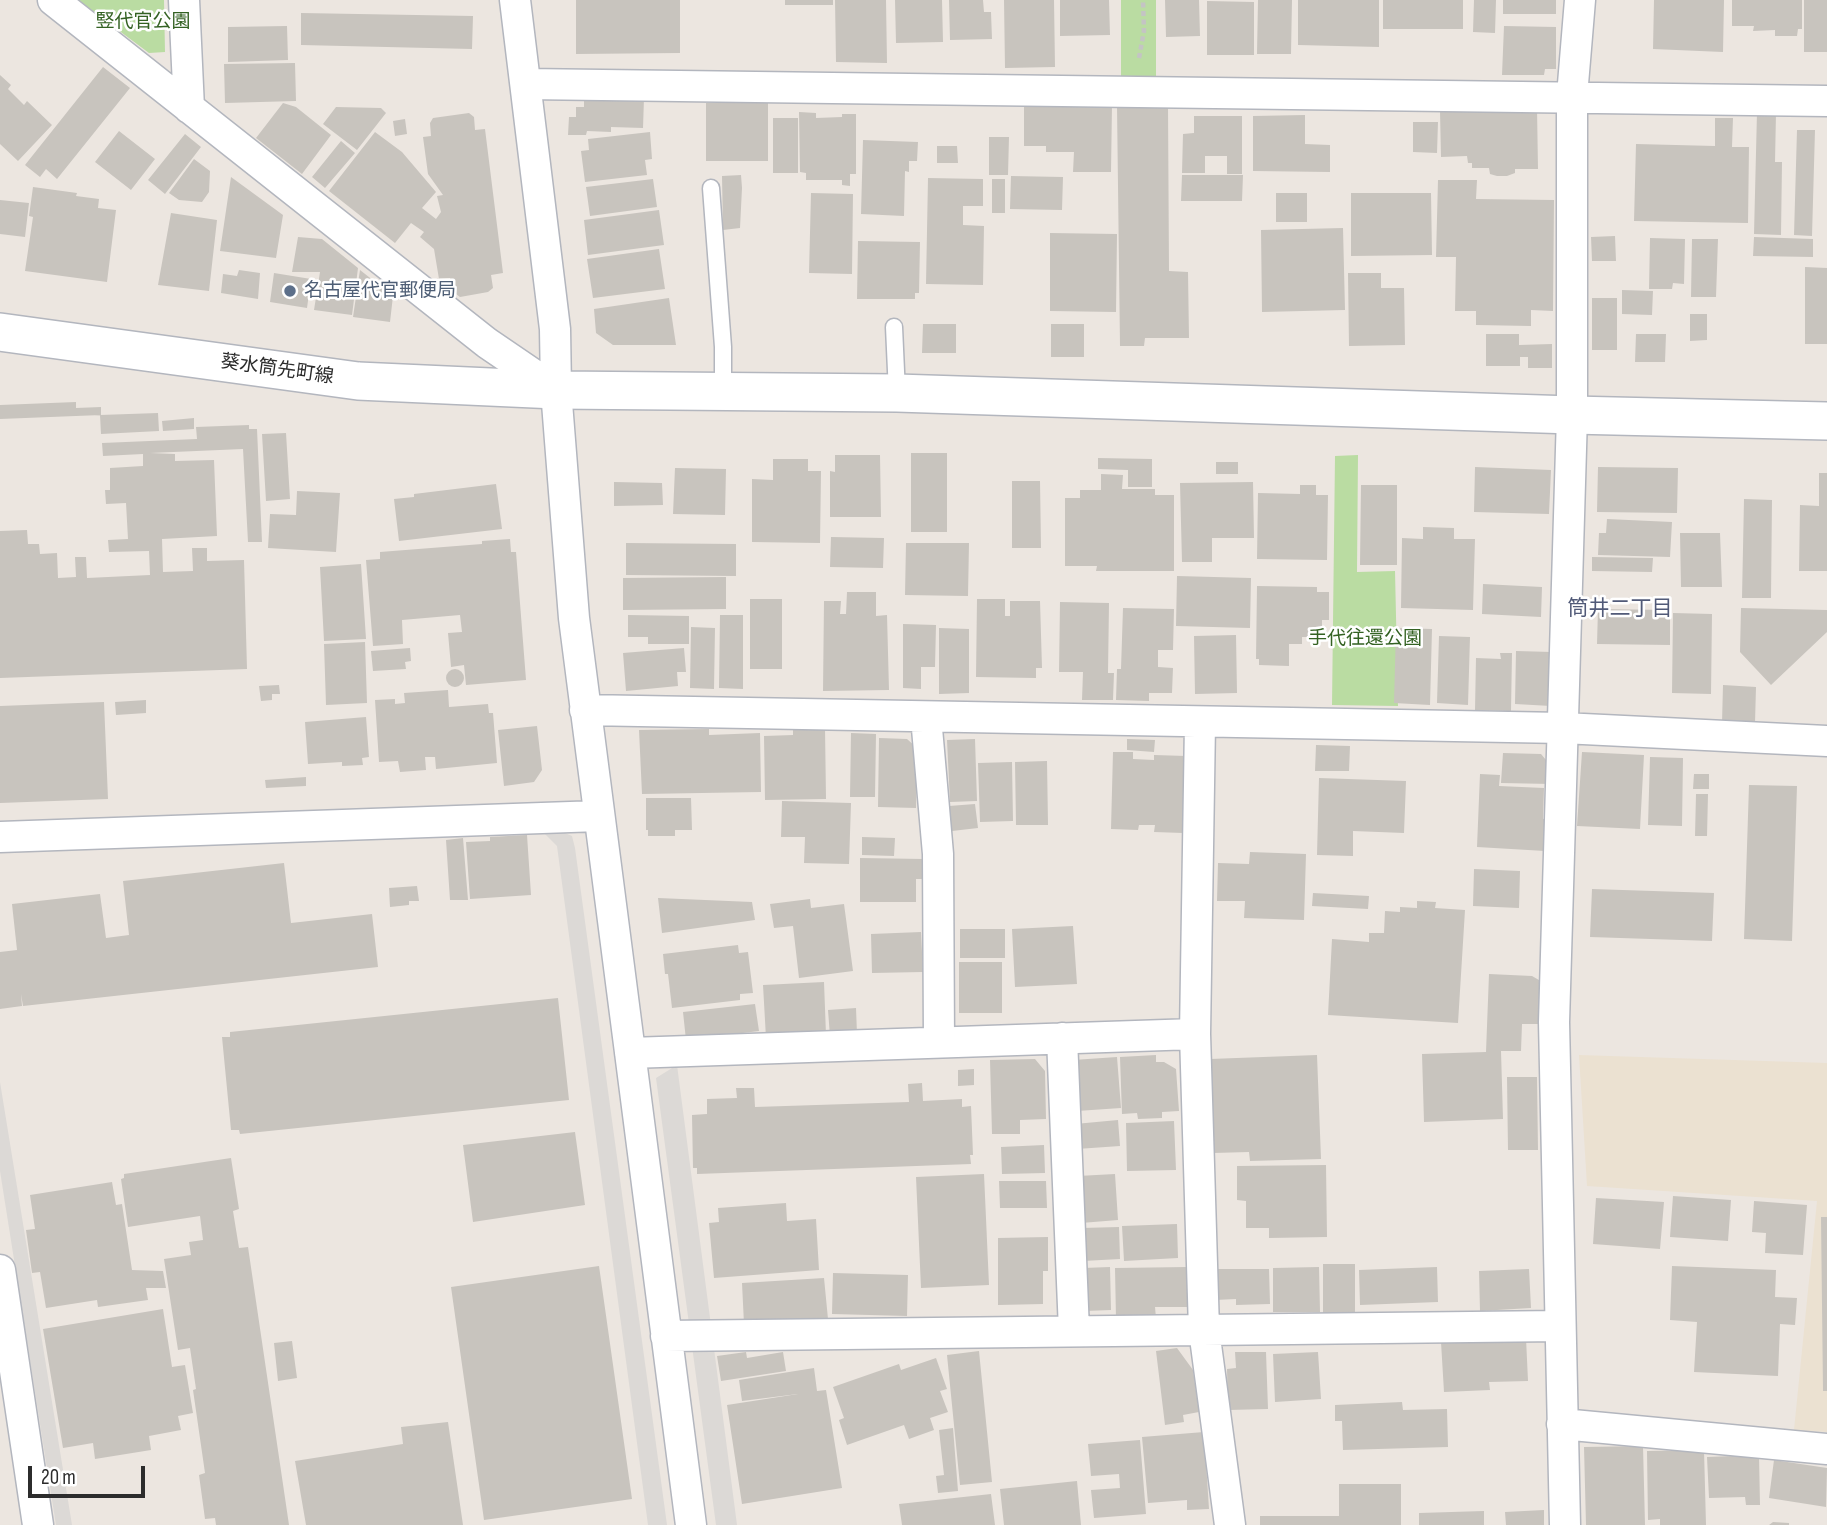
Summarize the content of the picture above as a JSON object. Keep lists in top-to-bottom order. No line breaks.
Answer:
{"streets":{"street":["葵水筒先町線"]},"districts":["筒井二丁目"],"parks":["竪代官公園","手代往還公園"],"places":["名古屋代官郵便局"],"scale_bar":"20 m"}
